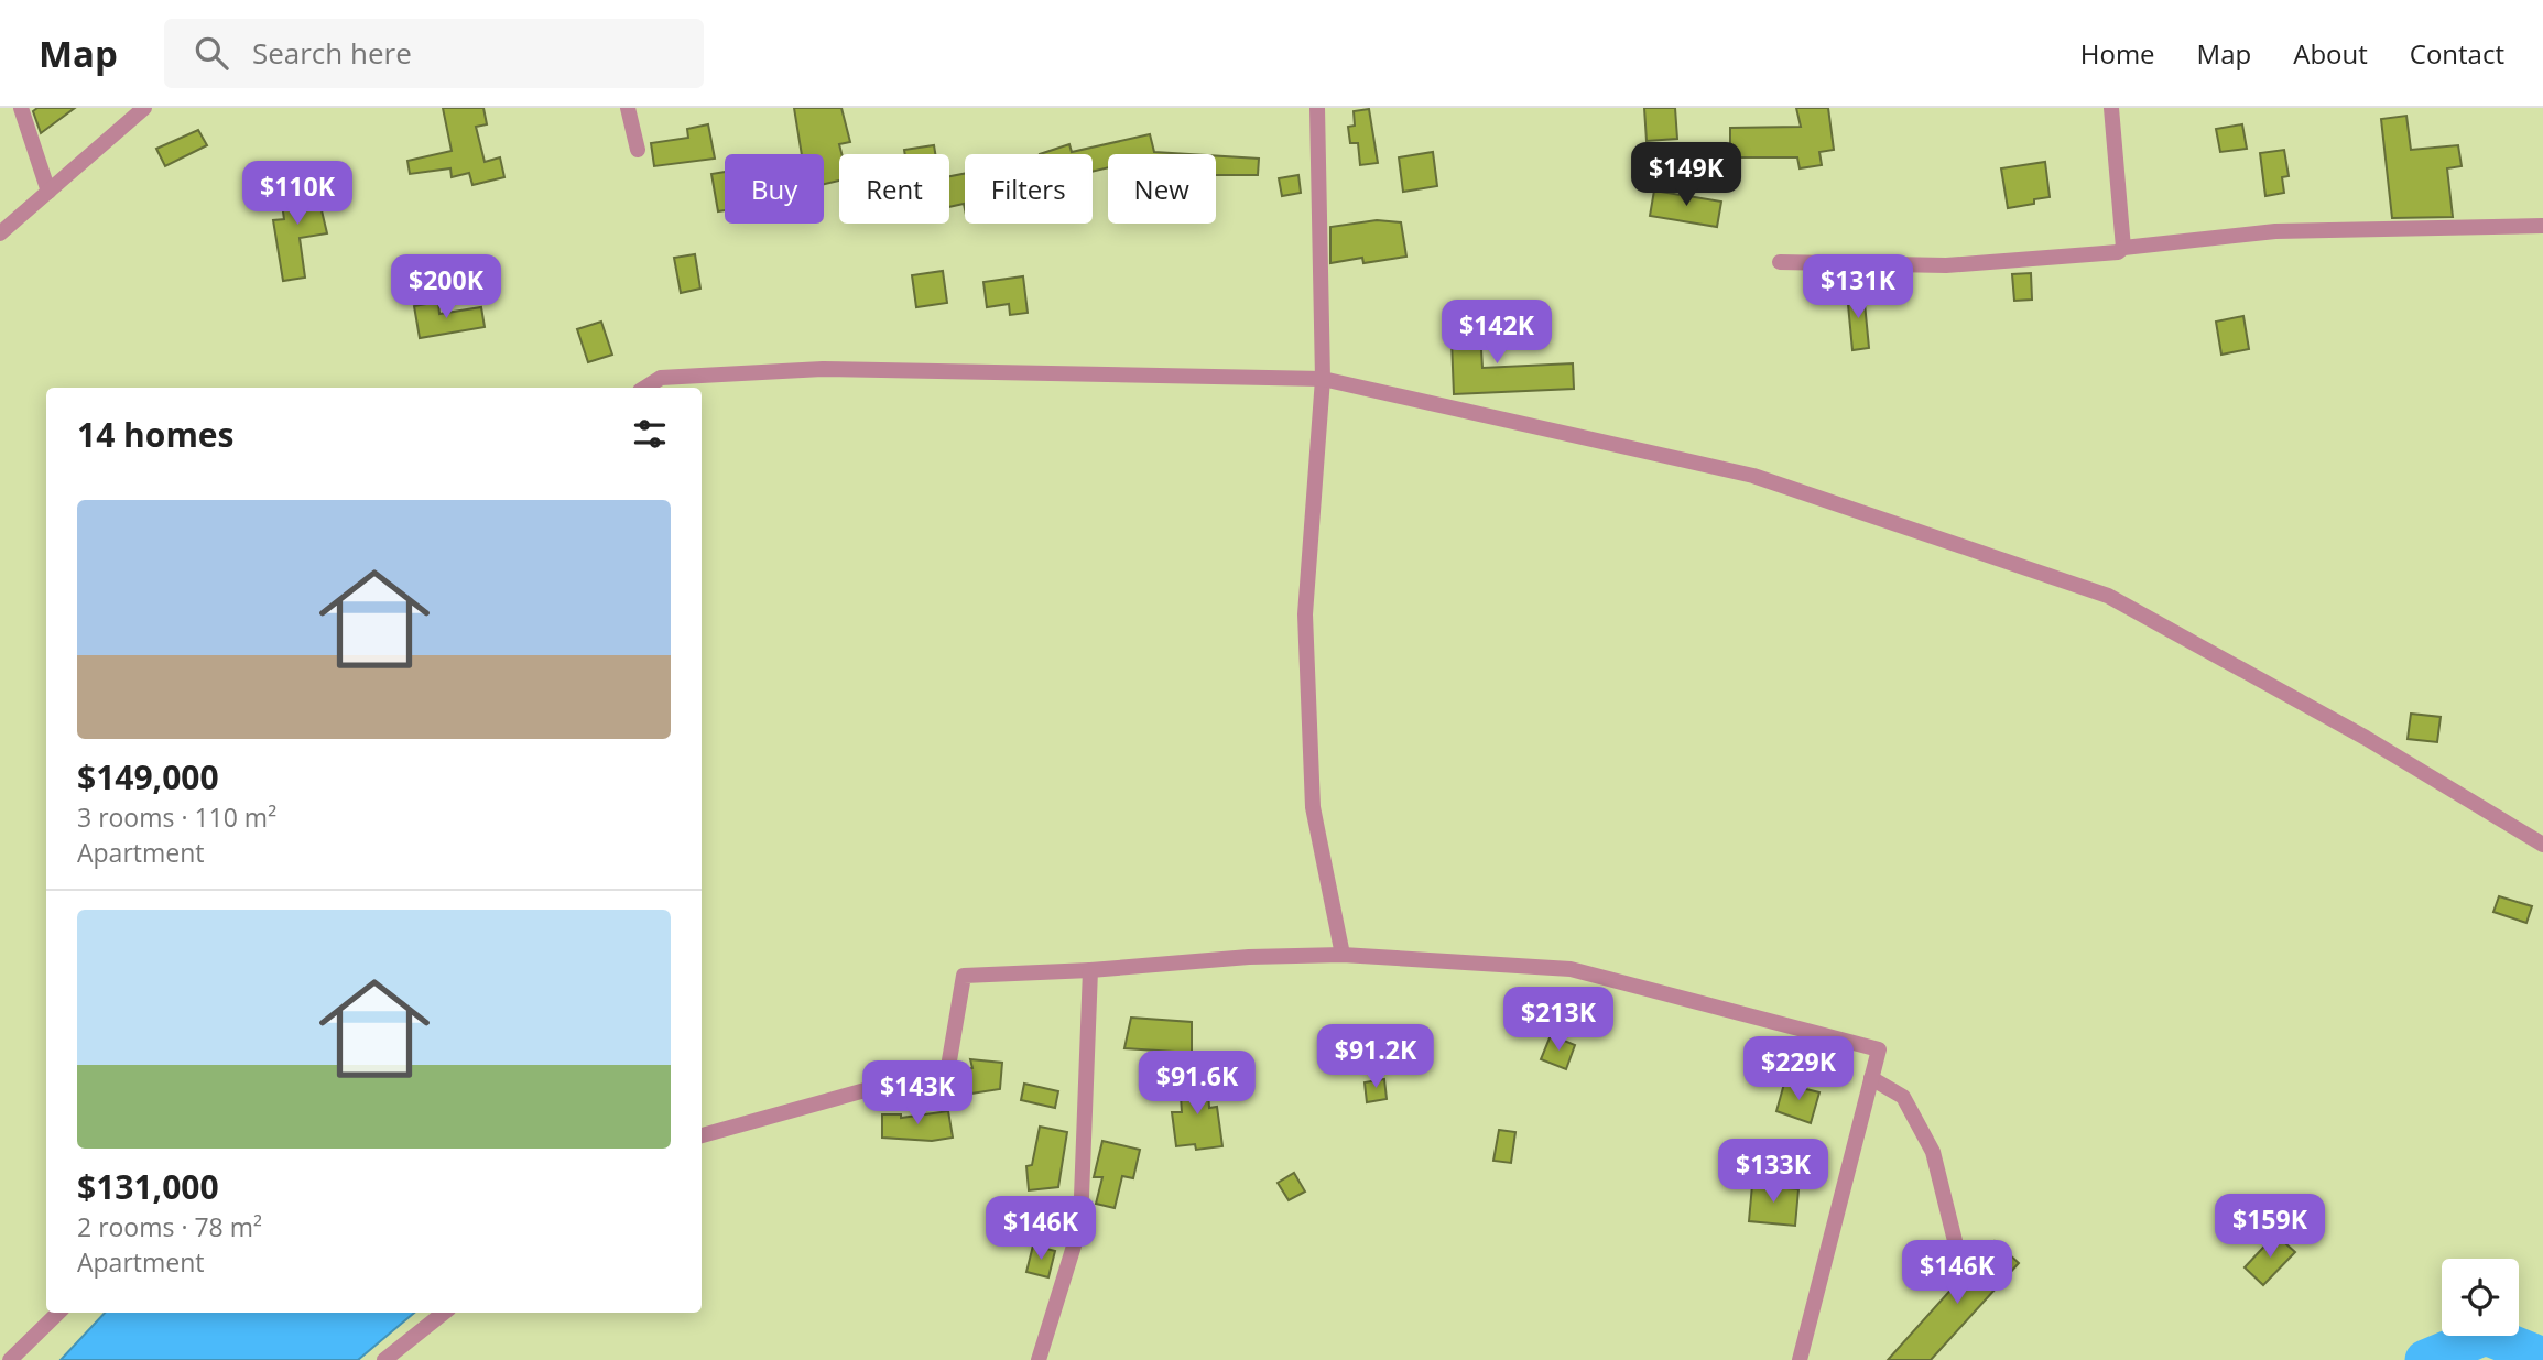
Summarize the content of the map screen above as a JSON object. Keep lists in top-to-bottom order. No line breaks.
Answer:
{"page":{"header":"Map","search":"Search here","nav":["Home","Map","About","Contact"],"price":["$149K","$110K","$200K","$131K","$142K","$213K","$91.2K","$229K","$91.6K","$143K","$133K","$159K","$146K","$146K"],"chip":["Buy","Rent","Filters","New"],"heading":"14 homes","list":[{"name":"$149,000","note":"3 rooms · 110 m² · Apartment"},{"name":"$131,000","note":"2 rooms · 78 m² · Apartment"}]}}
